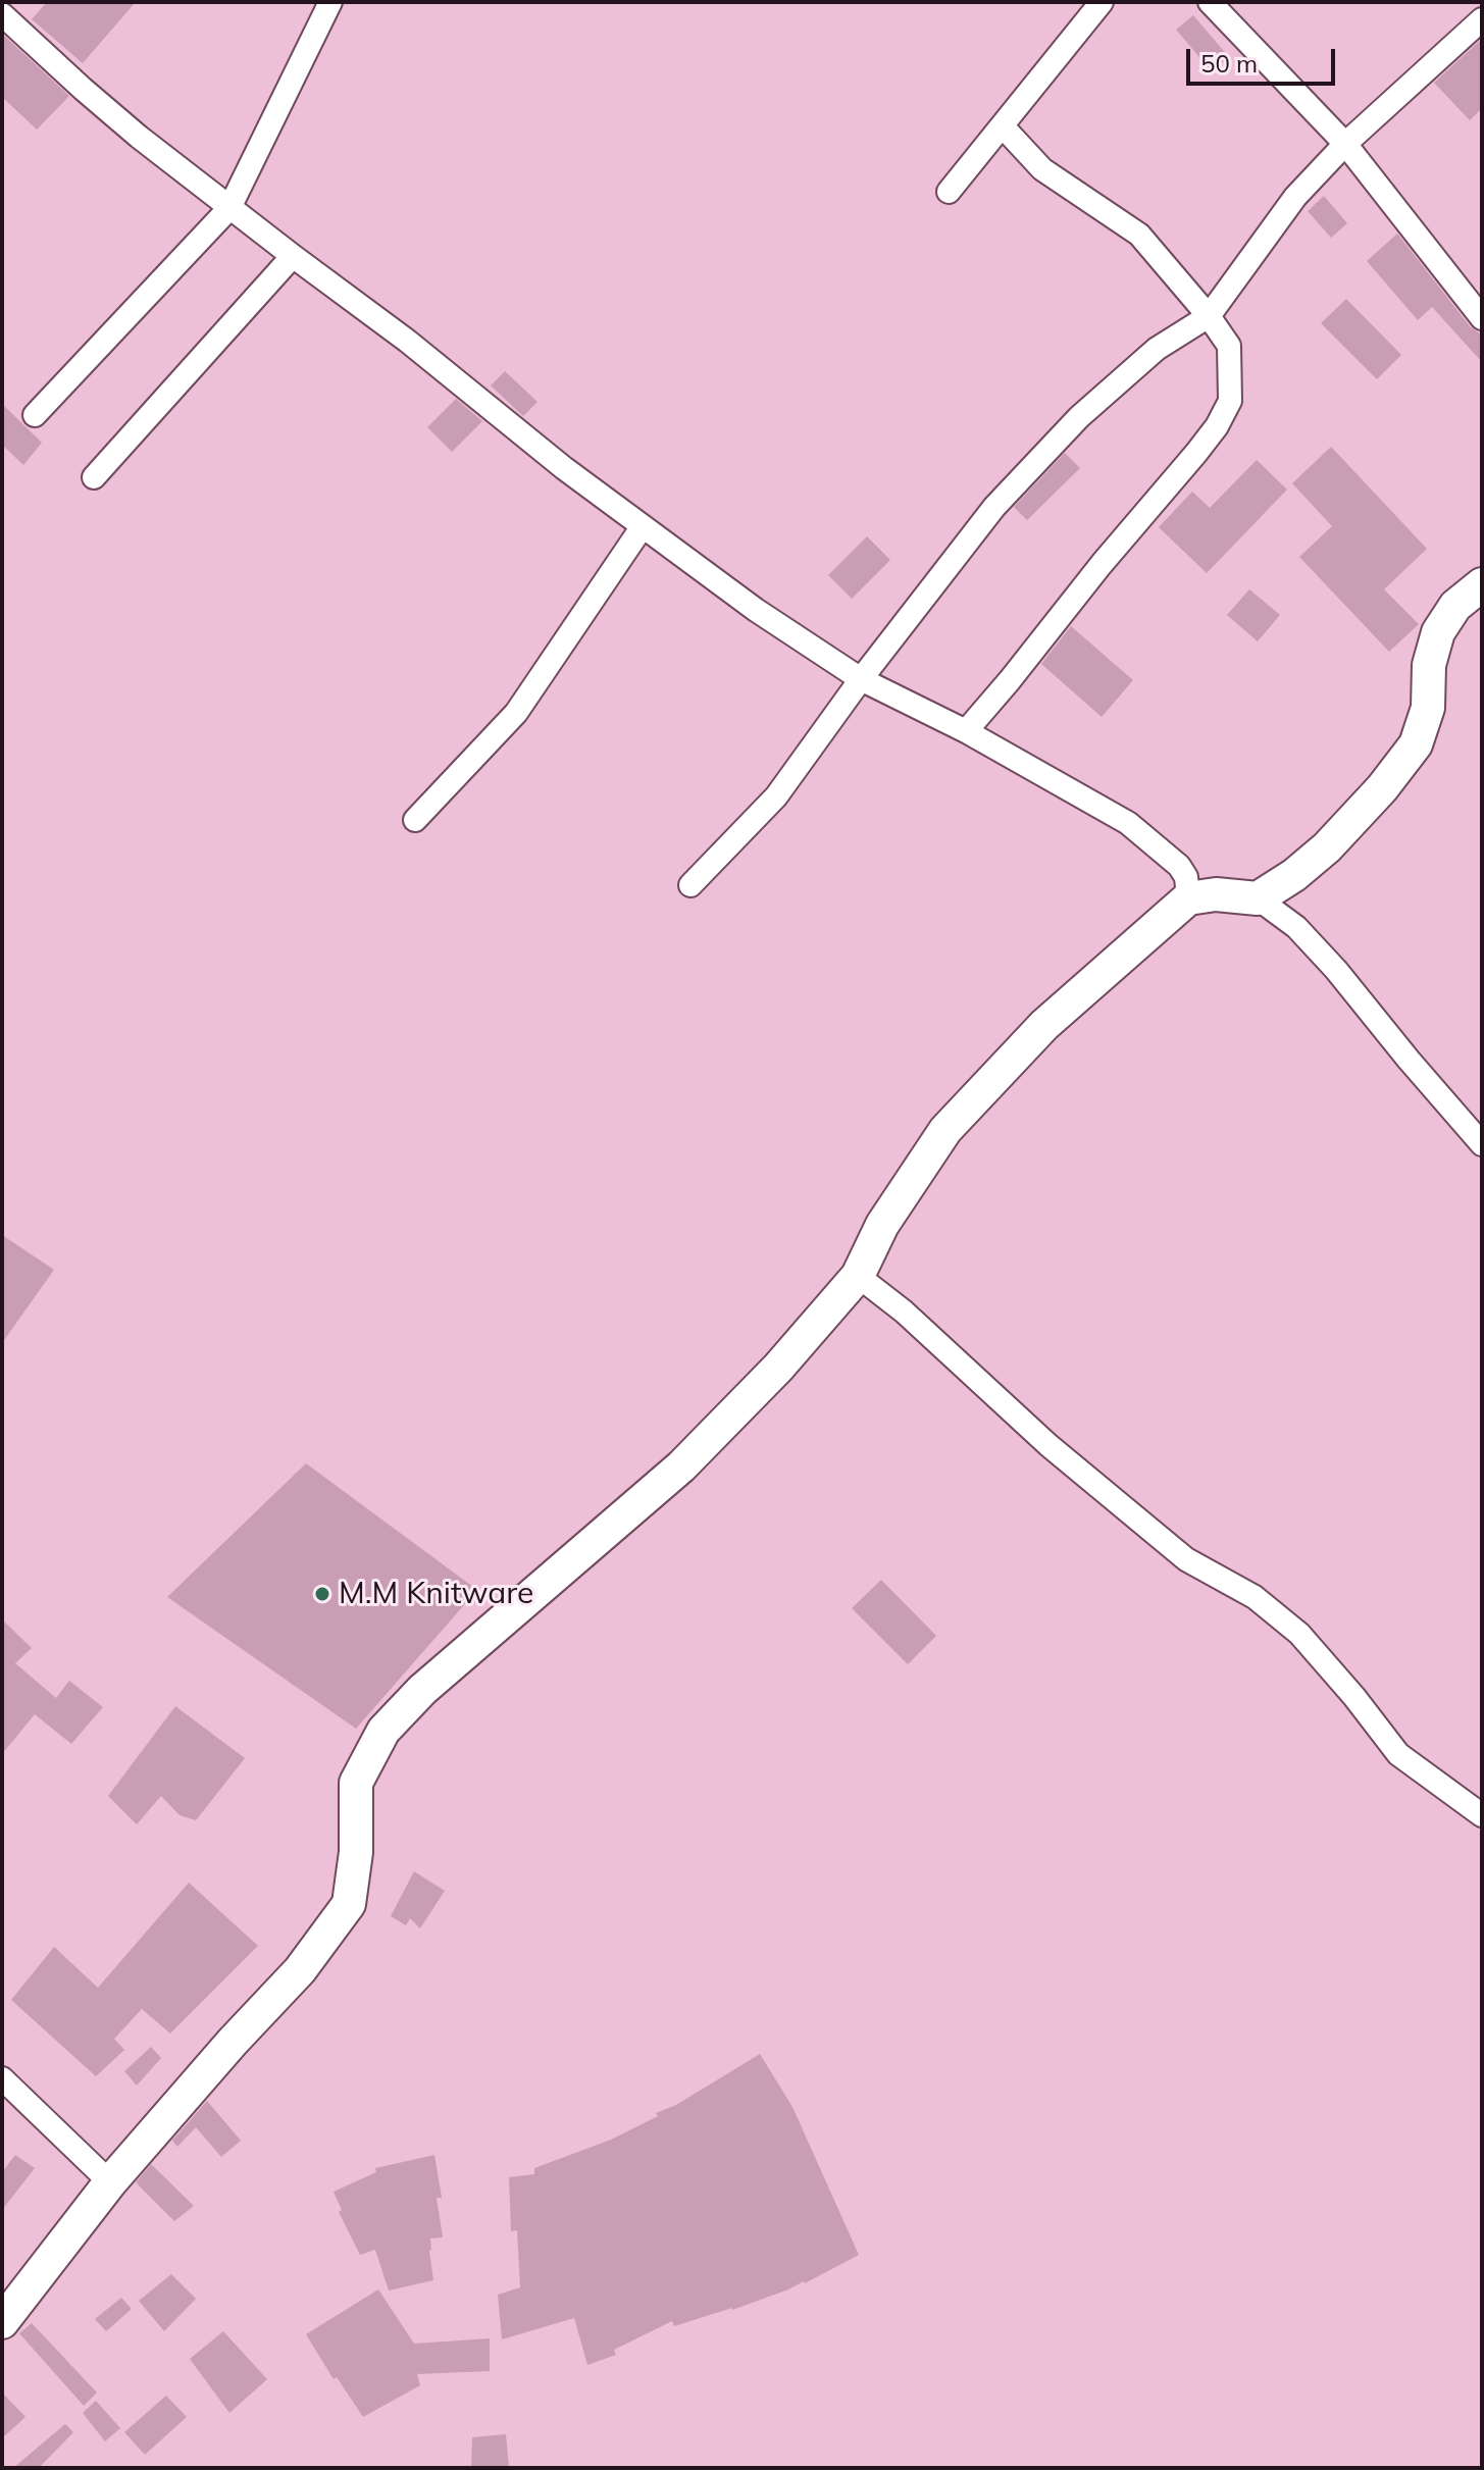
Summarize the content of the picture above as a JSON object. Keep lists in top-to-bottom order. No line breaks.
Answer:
{"places":["M.M Knitware"],"scale_bar":"50 m"}
